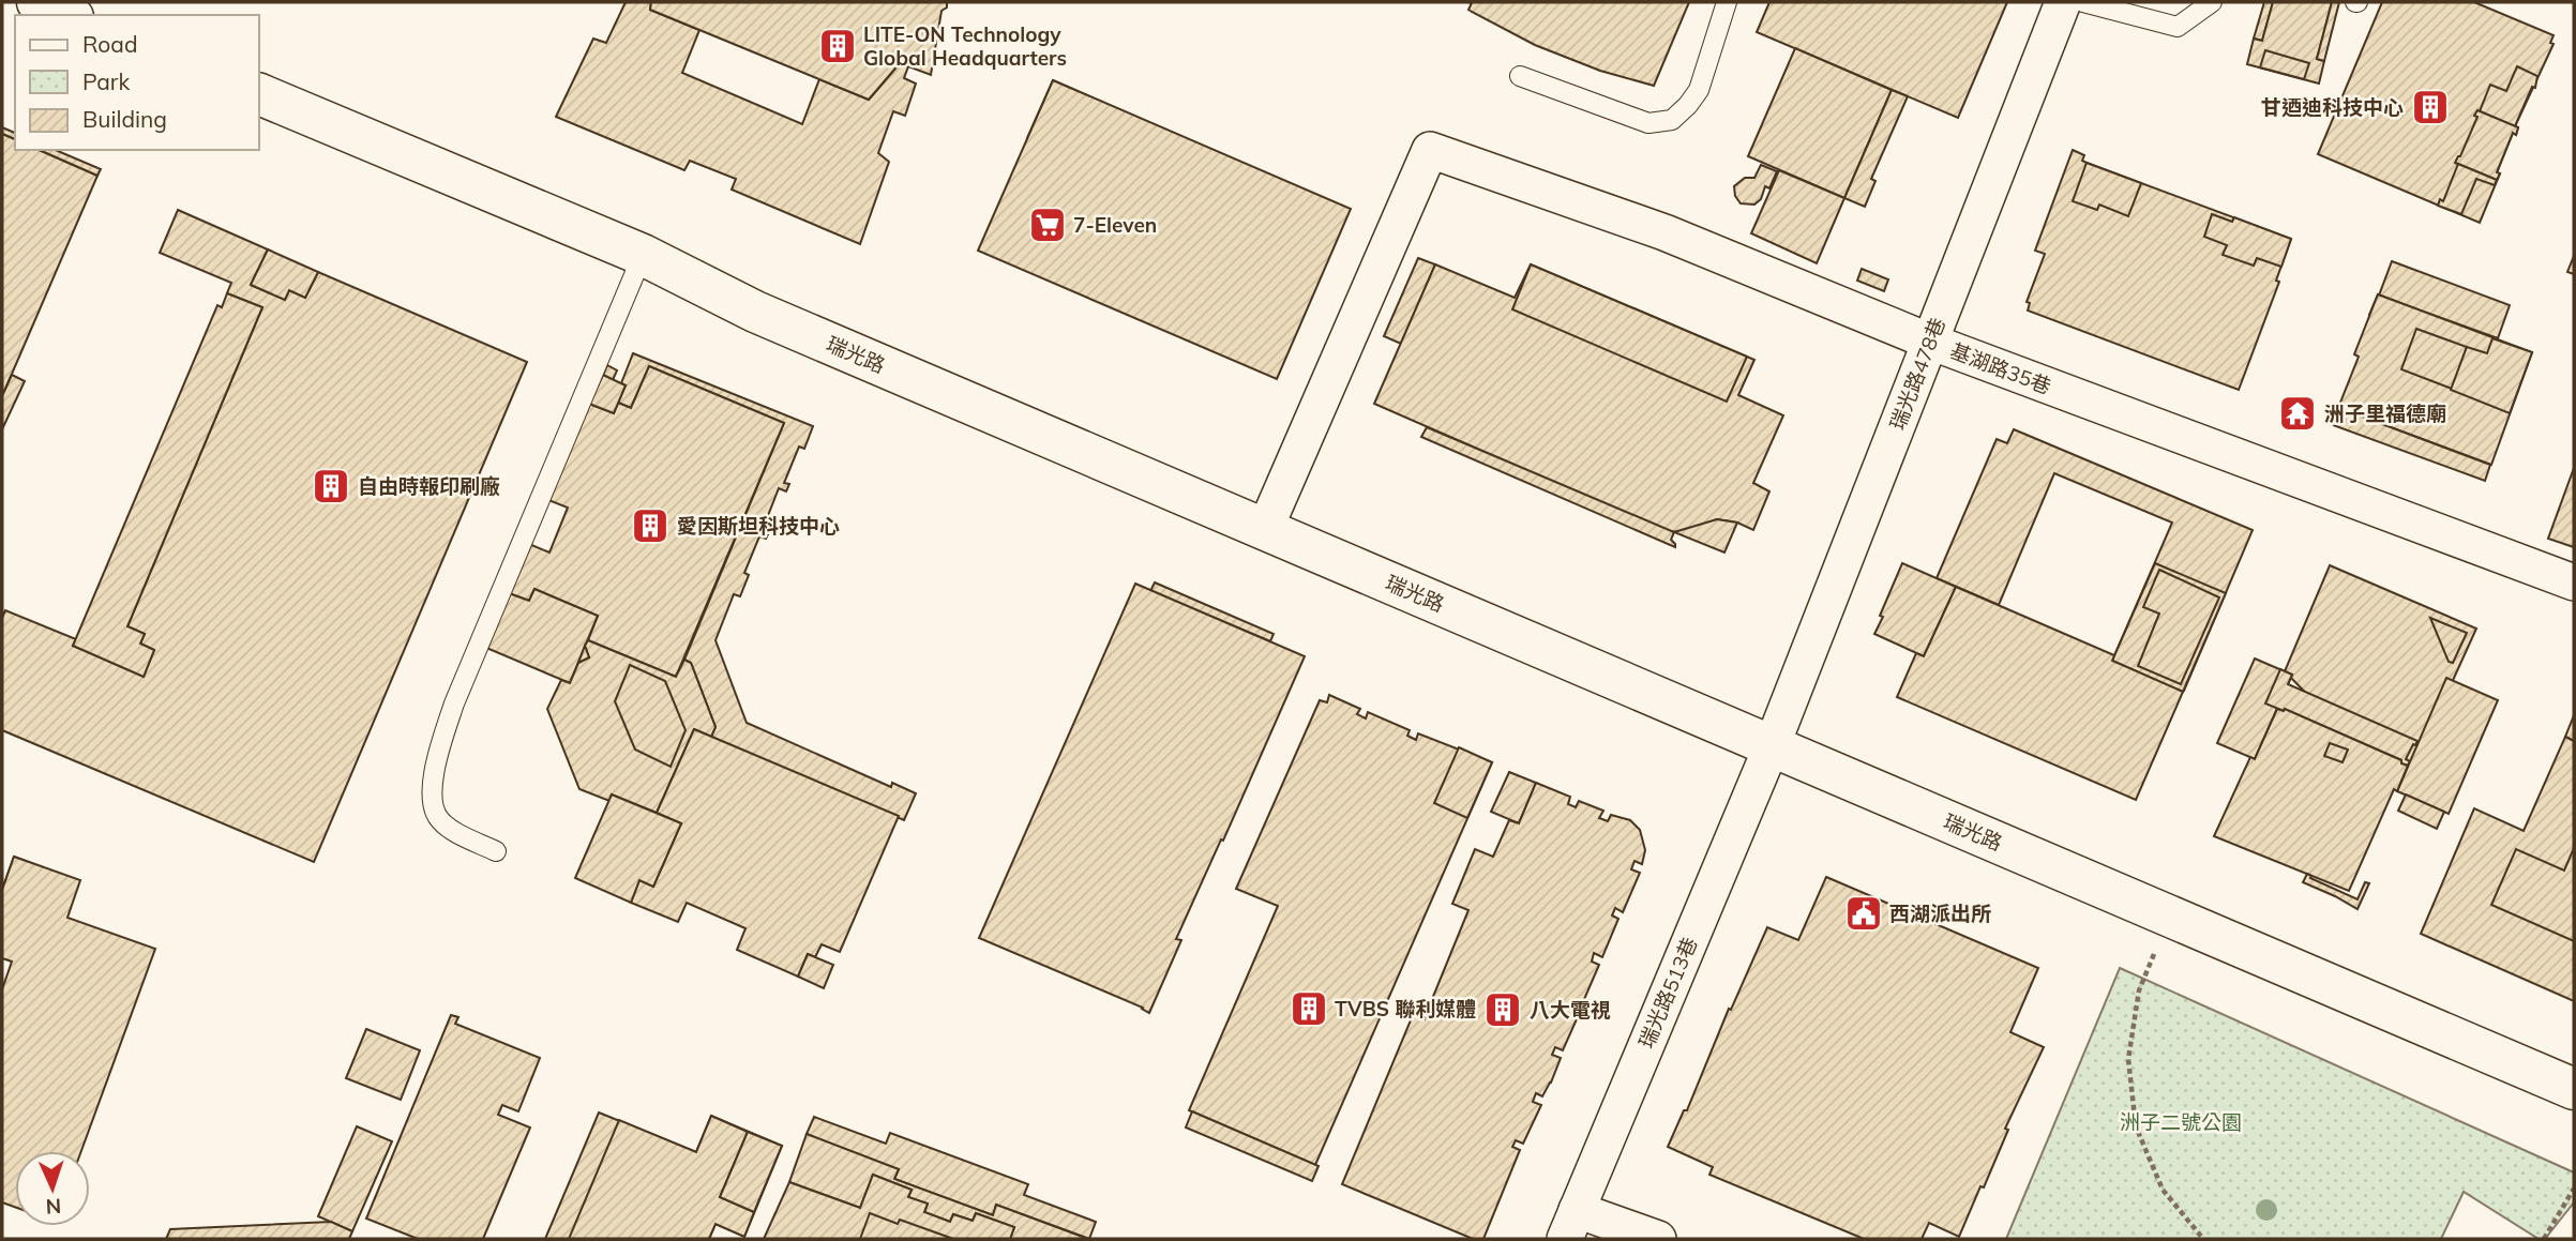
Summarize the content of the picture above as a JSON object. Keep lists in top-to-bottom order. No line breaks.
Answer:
{"streets":{"street":["瑞光路","基湖路35巷","瑞光路478巷","瑞光路513巷"]},"crossings":[["瑞光路","基湖路35巷"],["瑞光路","瑞光路478巷"],["瑞光路","瑞光路513巷"],["基湖路35巷","瑞光路478巷"],["瑞光路478巷","瑞光路513巷"]],"parks":["洲子二號公園"],"places":{"building":["LITE-ON Technology Global Headquarters","甘迺迪科技中心","自由時報印刷廠","愛因斯坦科技中心","TVBS 聯利媒體","八大電視"],"supermarket":["7-Eleven"],"temple":["洲子里福德廟"],"public building":["西湖派出所"]},"legend":["Road","Park","Building"],"north":"bottom"}
